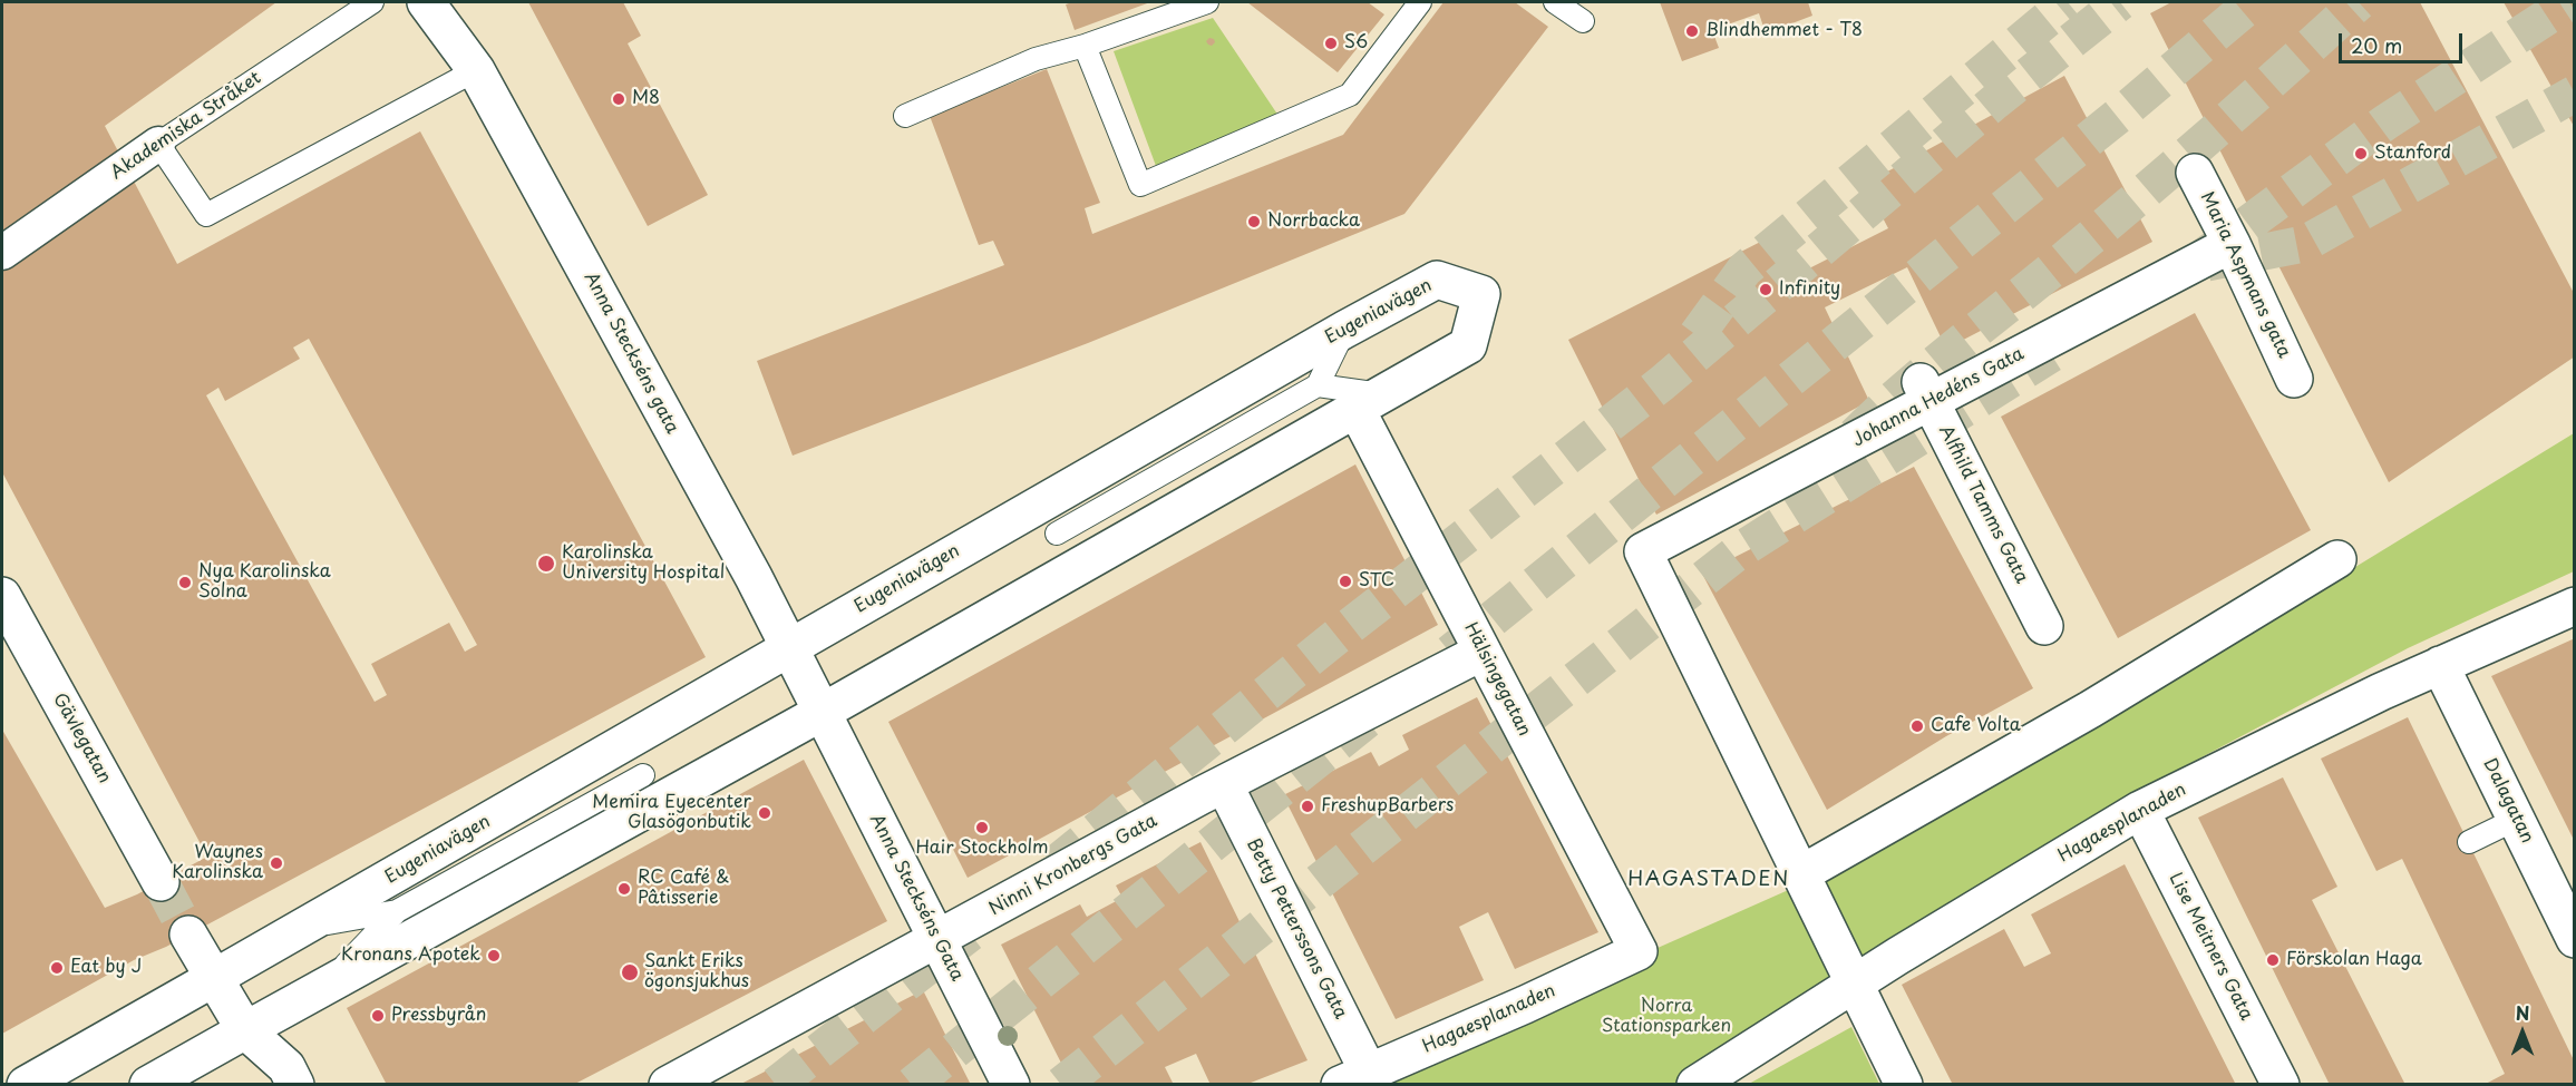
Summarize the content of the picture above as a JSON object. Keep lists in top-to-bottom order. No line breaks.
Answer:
{"streets":{"street":["Akademiska Stråket","Maria Aspmans gata","Eugeniavägen","Anna Steckséns gata","Johanna Hedéns Gata","Alfhild Tamms Gata","Hälsingegatan","Gävlegatan","Dalagatan","Hagaesplanaden","Ninni Kronbergs Gata","Anna Steckséns Gata","Betty Petterssons Gata","Lise Meitners Gata"]},"crossings":[["Maria Aspmans gata","Johanna Hedéns Gata"],["Eugeniavägen","Anna Steckséns gata"],["Eugeniavägen","Hälsingegatan"],["Eugeniavägen","Anna Steckséns Gata"],["Anna Steckséns gata","Anna Steckséns Gata"],["Johanna Hedéns Gata","Alfhild Tamms Gata"],["Hälsingegatan","Hagaesplanaden"],["Hälsingegatan","Ninni Kronbergs Gata"],["Dalagatan","Hagaesplanaden"],["Hagaesplanaden","Betty Petterssons Gata"],["Hagaesplanaden","Lise Meitners Gata"],["Ninni Kronbergs Gata","Anna Steckséns Gata"],["Ninni Kronbergs Gata","Betty Petterssons Gata"]],"districts":["HAGASTADEN"],"parks":["Norra Stationsparken"],"places":["Blindhemmet - T8","S6","M8","Stanford","Norrbacka","Infinity","Karolinska University Hospital","STC","Nya Karolinska Solna","Cafe Volta","FreshupBarbers","Memira Eyecenter Glasögonbutik","Hair Stockholm","Waynes Karolinska","RC Café & Pâtisserie","Kronans Apotek","Förskolan Haga","Eat by J","Sankt Eriks ögonsjukhus","Pressbyrån"],"scale_bar":"20 m","north":"top"}
